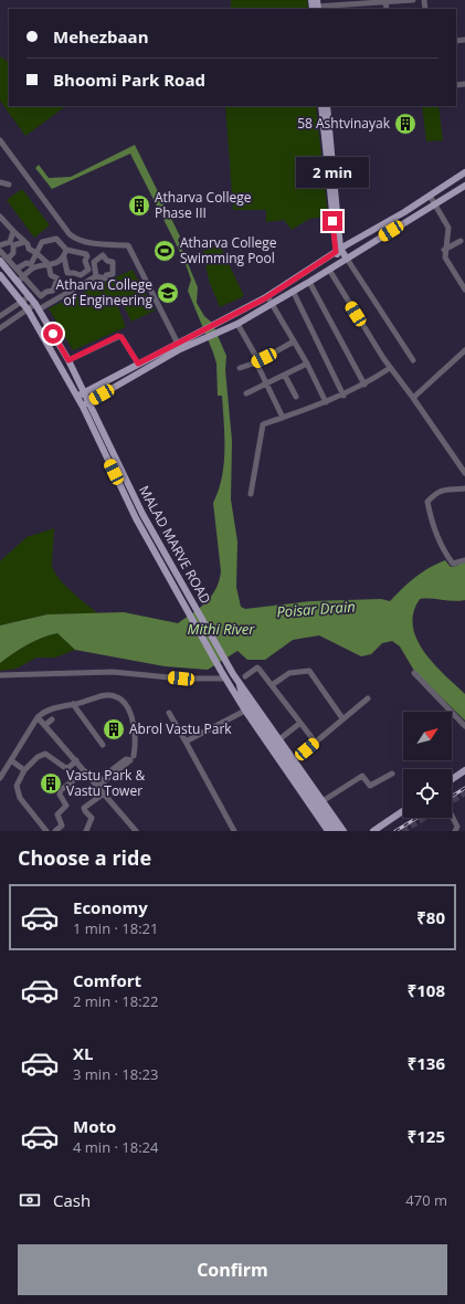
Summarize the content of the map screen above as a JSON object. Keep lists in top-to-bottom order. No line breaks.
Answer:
{"streets":{"main road":["MALAD MARVE ROAD"]},"water":["Poisar Drain","Mithi River"],"places":{"building":["58 Ashtvinayak","Atharva College Phase III","Abrol Vastu Park","Vastu Park & Vastu Tower"],"sports":["Atharva College Swimming Pool"],"school or university":["Atharva College of Engineering"]},"north":"top right","page":{"banner":["Mehezbaan","Bhoomi Park Road"],"bubble":"2 min","heading":"Choose a ride","list":[{"name":"Economy","note":"1 min · 18:21","value":"₹80"},{"name":"Comfort","note":"2 min · 18:22","value":"₹108"},{"name":"XL","note":"3 min · 18:23","value":"₹136"},{"name":"Moto","note":"4 min · 18:24","value":"₹125"}],"pay":["Cash","470 m"],"buttons":"Confirm"}}
